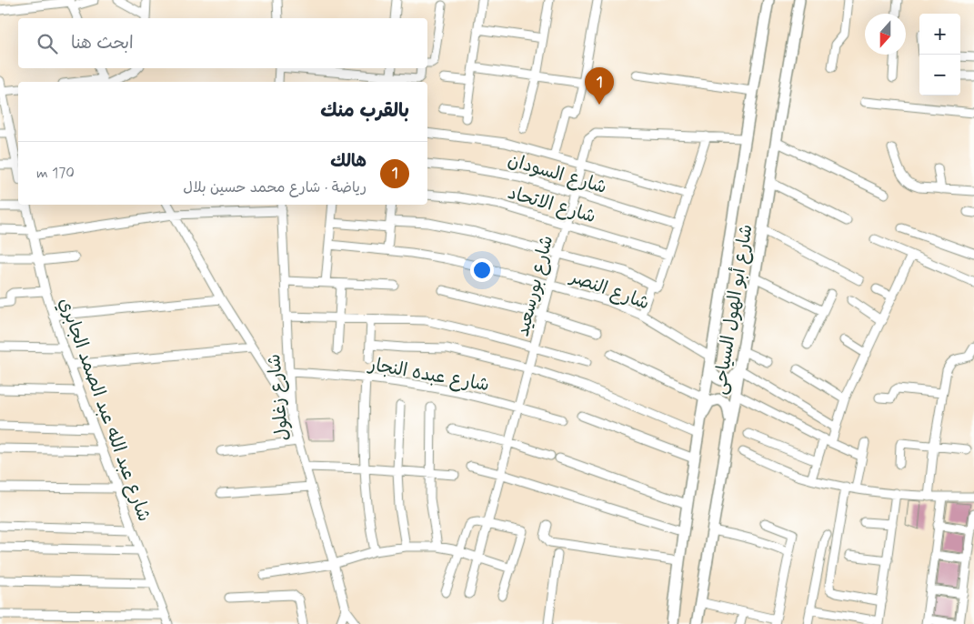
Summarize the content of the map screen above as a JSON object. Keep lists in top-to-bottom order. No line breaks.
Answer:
{"streets":{"main road":["شارع أبو الهول السياحى"],"street":["شارع السودان","شارع الاتحاد","شارع بورسعيد","شارع النصر","شارع عبده النجار","شارع زغلول","شارع عبد الله عبد الصمد الجابري"]},"crossings":[["شارع السودان","شارع بورسعيد"],["شارع الاتحاد","شارع بورسعيد"],["شارع بورسعيد","شارع النصر"],["شارع بورسعيد","شارع أبو الهول السياحى"],["شارع بورسعيد","شارع عبده النجار"],["شارع النصر","شارع أبو الهول السياحى"],["شارع عبده النجار","شارع زغلول"]],"north":"bottom","page":{"map_buttons":["+","−"],"search":"ابحث هنا","pins":"1","heading":"بالقرب منك","list":[{"mark":"1","name":"هالك","note":"رياضة · شارع محمد حسين بلال","value":"170 m"}]}}
